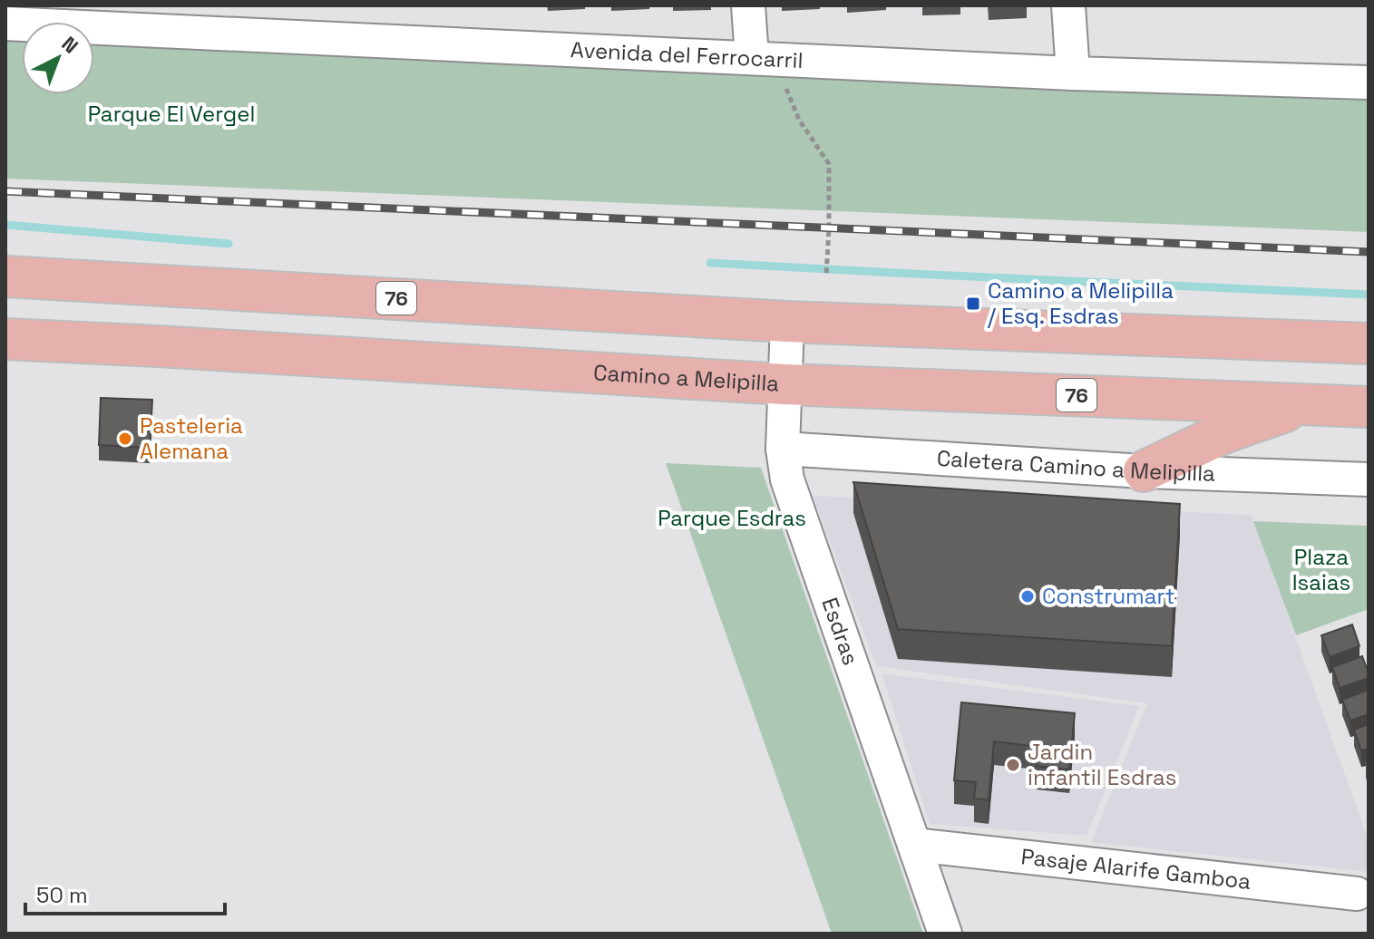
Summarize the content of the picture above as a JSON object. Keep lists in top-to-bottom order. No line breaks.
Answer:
{"streets":{"main road":["76","Camino a Melipilla"],"street":["Avenida del Ferrocarril","Caletera Camino a Melipilla","Esdras","Pasaje Alarife Gamboa"]},"crossings":[["76","Esdras"],["Camino a Melipilla","Esdras"],["Caletera Camino a Melipilla","Esdras"],["Esdras","Pasaje Alarife Gamboa"]],"parks":["Parque El Vergel","Parque Esdras","Plaza Isaias"],"places":{"transit":["Camino a Melipilla / Esq. Esdras"],"other":["Pasteleria Alemana","Construmart","Jardin infantil Esdras"]},"scale_bar":"50 m","north":"top right"}
